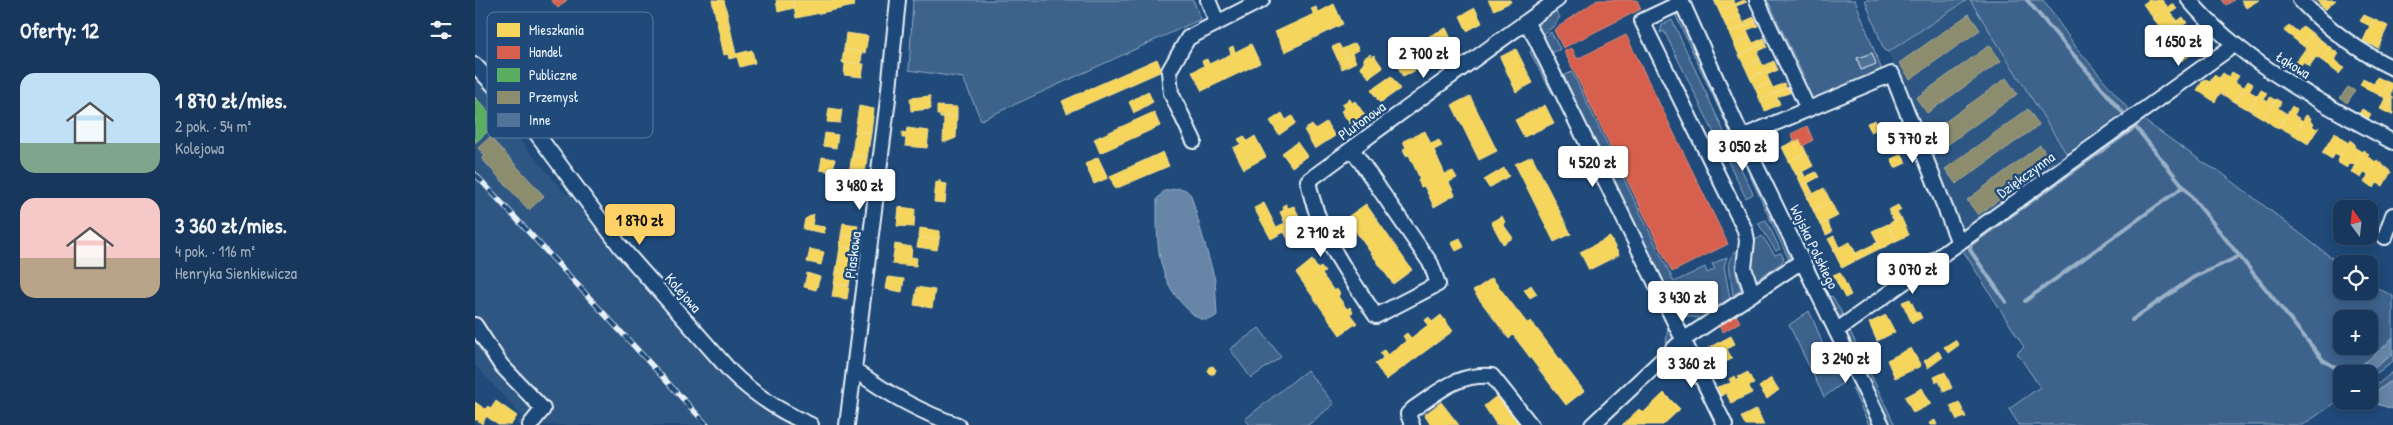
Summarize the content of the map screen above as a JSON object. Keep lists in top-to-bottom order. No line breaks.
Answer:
{"streets":{"street":["Łąkowa","Plutonowa","Dziękczynna","Wojska Polskiego","Piaskowa","Kolejowa"]},"crossings":[["Łąkowa","Dziękczynna"],["Dziękczynna","Wojska Polskiego"]],"legend":["Mieszkania","Handel","Publiczne","Przemysł","Inne"],"north":"top","page":{"heading":"Oferty: 12","price":["1 650 zł","2 700 zł","5 770 zł","3 050 zł","4 520 zł","3 480 zł","1 870 zł","2 710 zł","3 070 zł","3 430 zł","3 240 zł","3 360 zł"],"list":[{"name":"1 870 zł/mies.","note":"2 pok. · 54 m² · Kolejowa"},{"name":"3 360 zł/mies.","note":"4 pok. · 116 m² · Henryka Sienkiewicza"}],"map_buttons":["+","−"]}}
